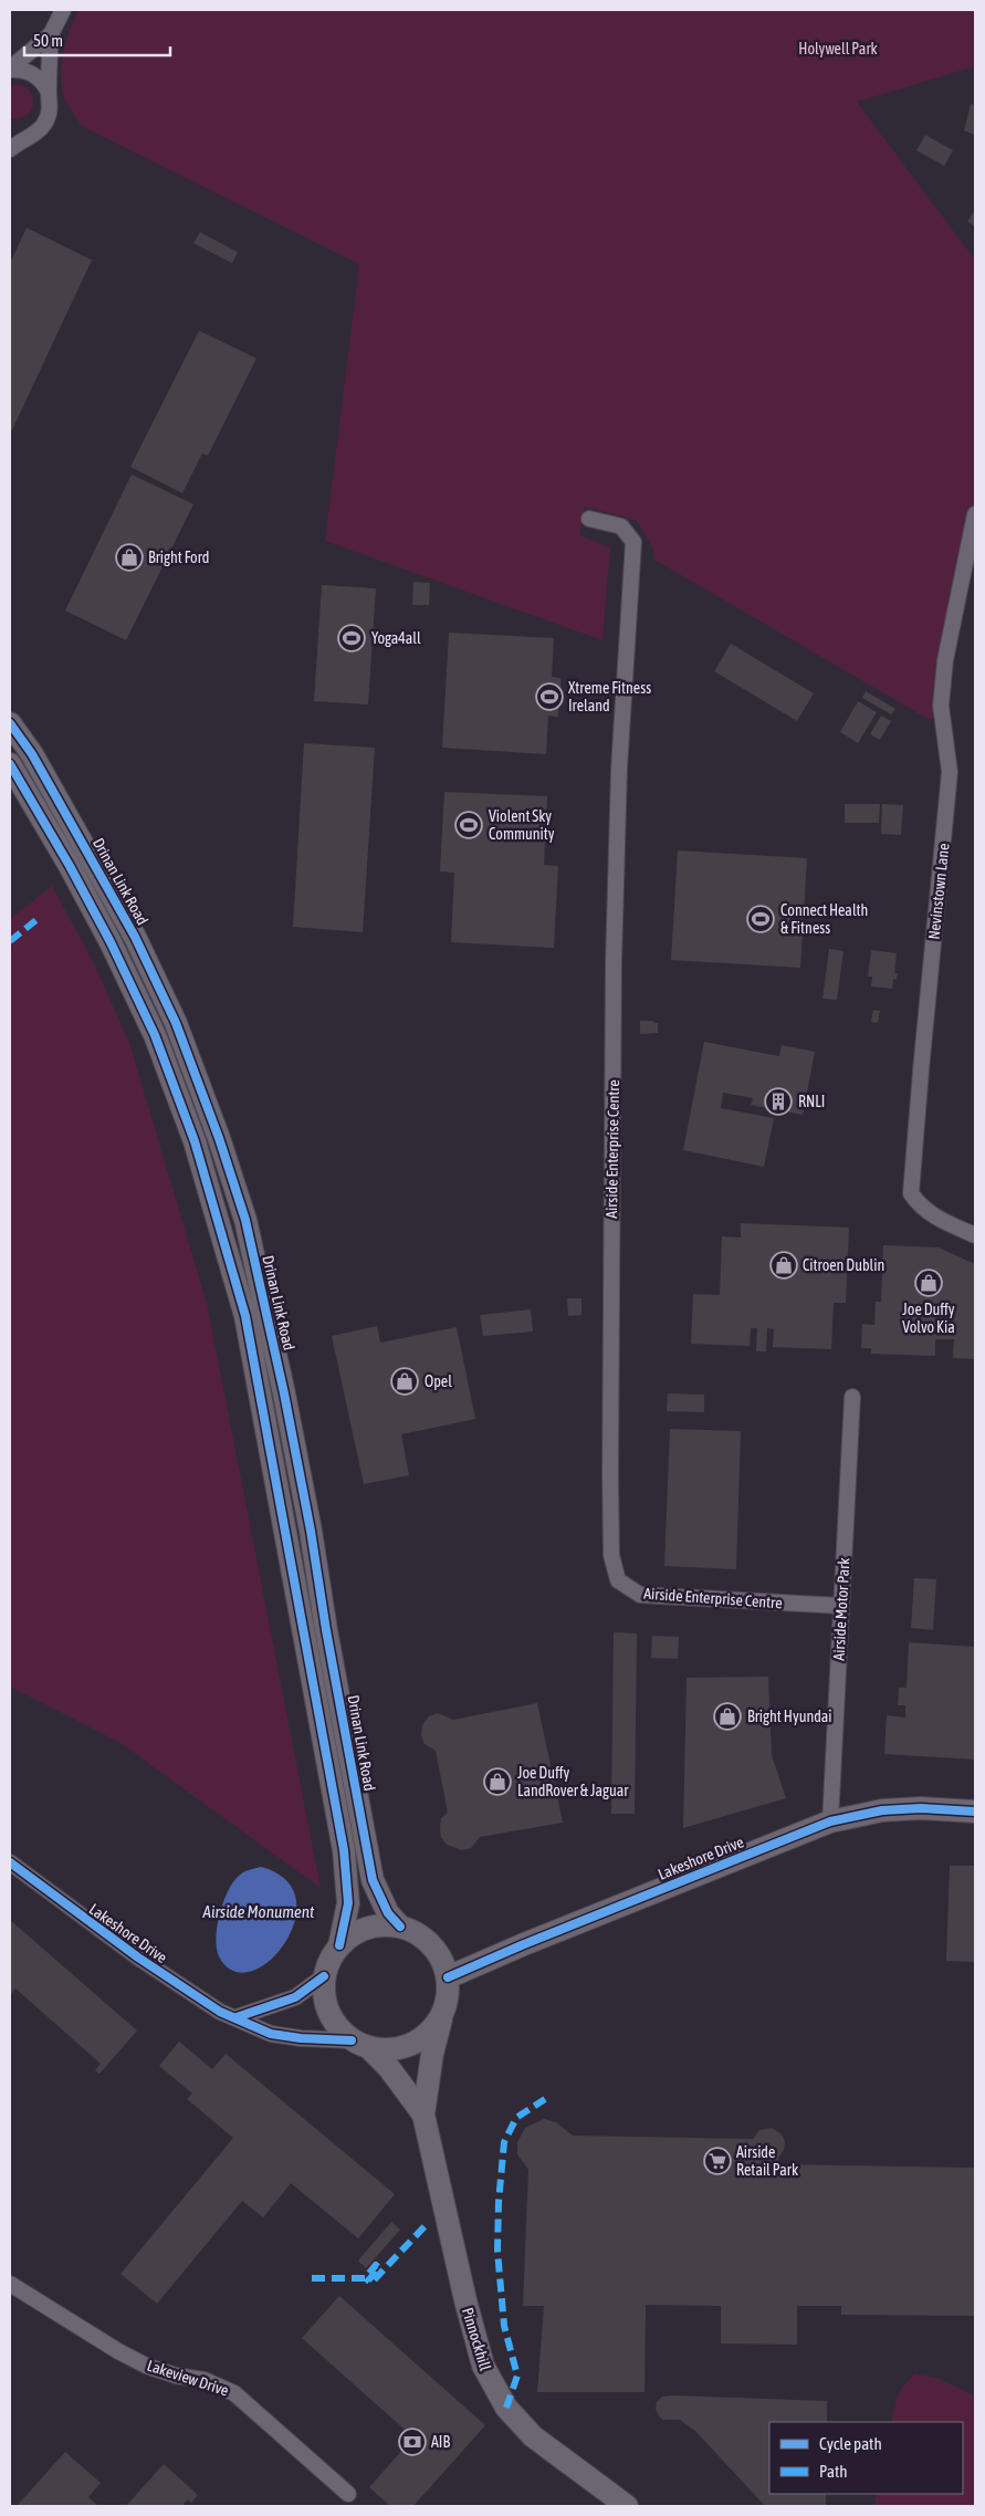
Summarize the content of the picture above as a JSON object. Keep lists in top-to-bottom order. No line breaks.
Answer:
{"streets":{"main road":["Drinan Link Road","Lakeshore Drive","Pinnockhill"],"street":["Nevinstown Lane","Airside Enterprise Centre","Airside Motor Park","Lakeview Drive"]},"crossings":[["Drinan Link Road","Lakeshore Drive"],["Drinan Link Road","Pinnockhill"],["Airside Enterprise Centre","Airside Motor Park"],["Airside Motor Park","Lakeshore Drive"],["Lakeshore Drive","Pinnockhill"]],"water":["Airside Monument"],"parks":["Holywell Park"],"places":{"shop":["Bright Ford","Citroen Dublin","Joe Duffy Volvo Kia","Opel","Bright Hyundai","Joe Duffy LandRover & Jaguar"],"sports":["Yoga4all","Xtreme Fitness Ireland","Violent Sky Community","Connect Health & Fitness"],"building":["RNLI"],"supermarket":["Airside Retail Park"],"bank":["AIB"]},"legend":["Cycle path","Path"],"scale_bar":"50 m"}
